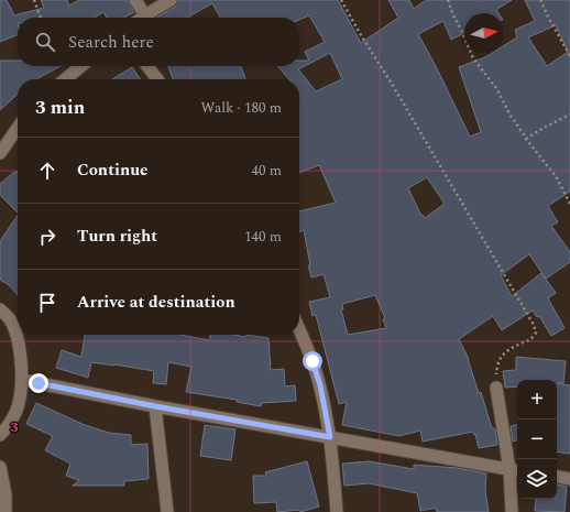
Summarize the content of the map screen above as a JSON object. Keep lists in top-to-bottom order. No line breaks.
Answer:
{"north":"right","page":{"search":"Search here","heading":["3 min","Walk · 180 m"],"list":[["Continue","40 m"],["Turn right","140 m"],"Arrive at destination"],"map_buttons":["+","−"]},"grid":{"rows":["3"]}}
